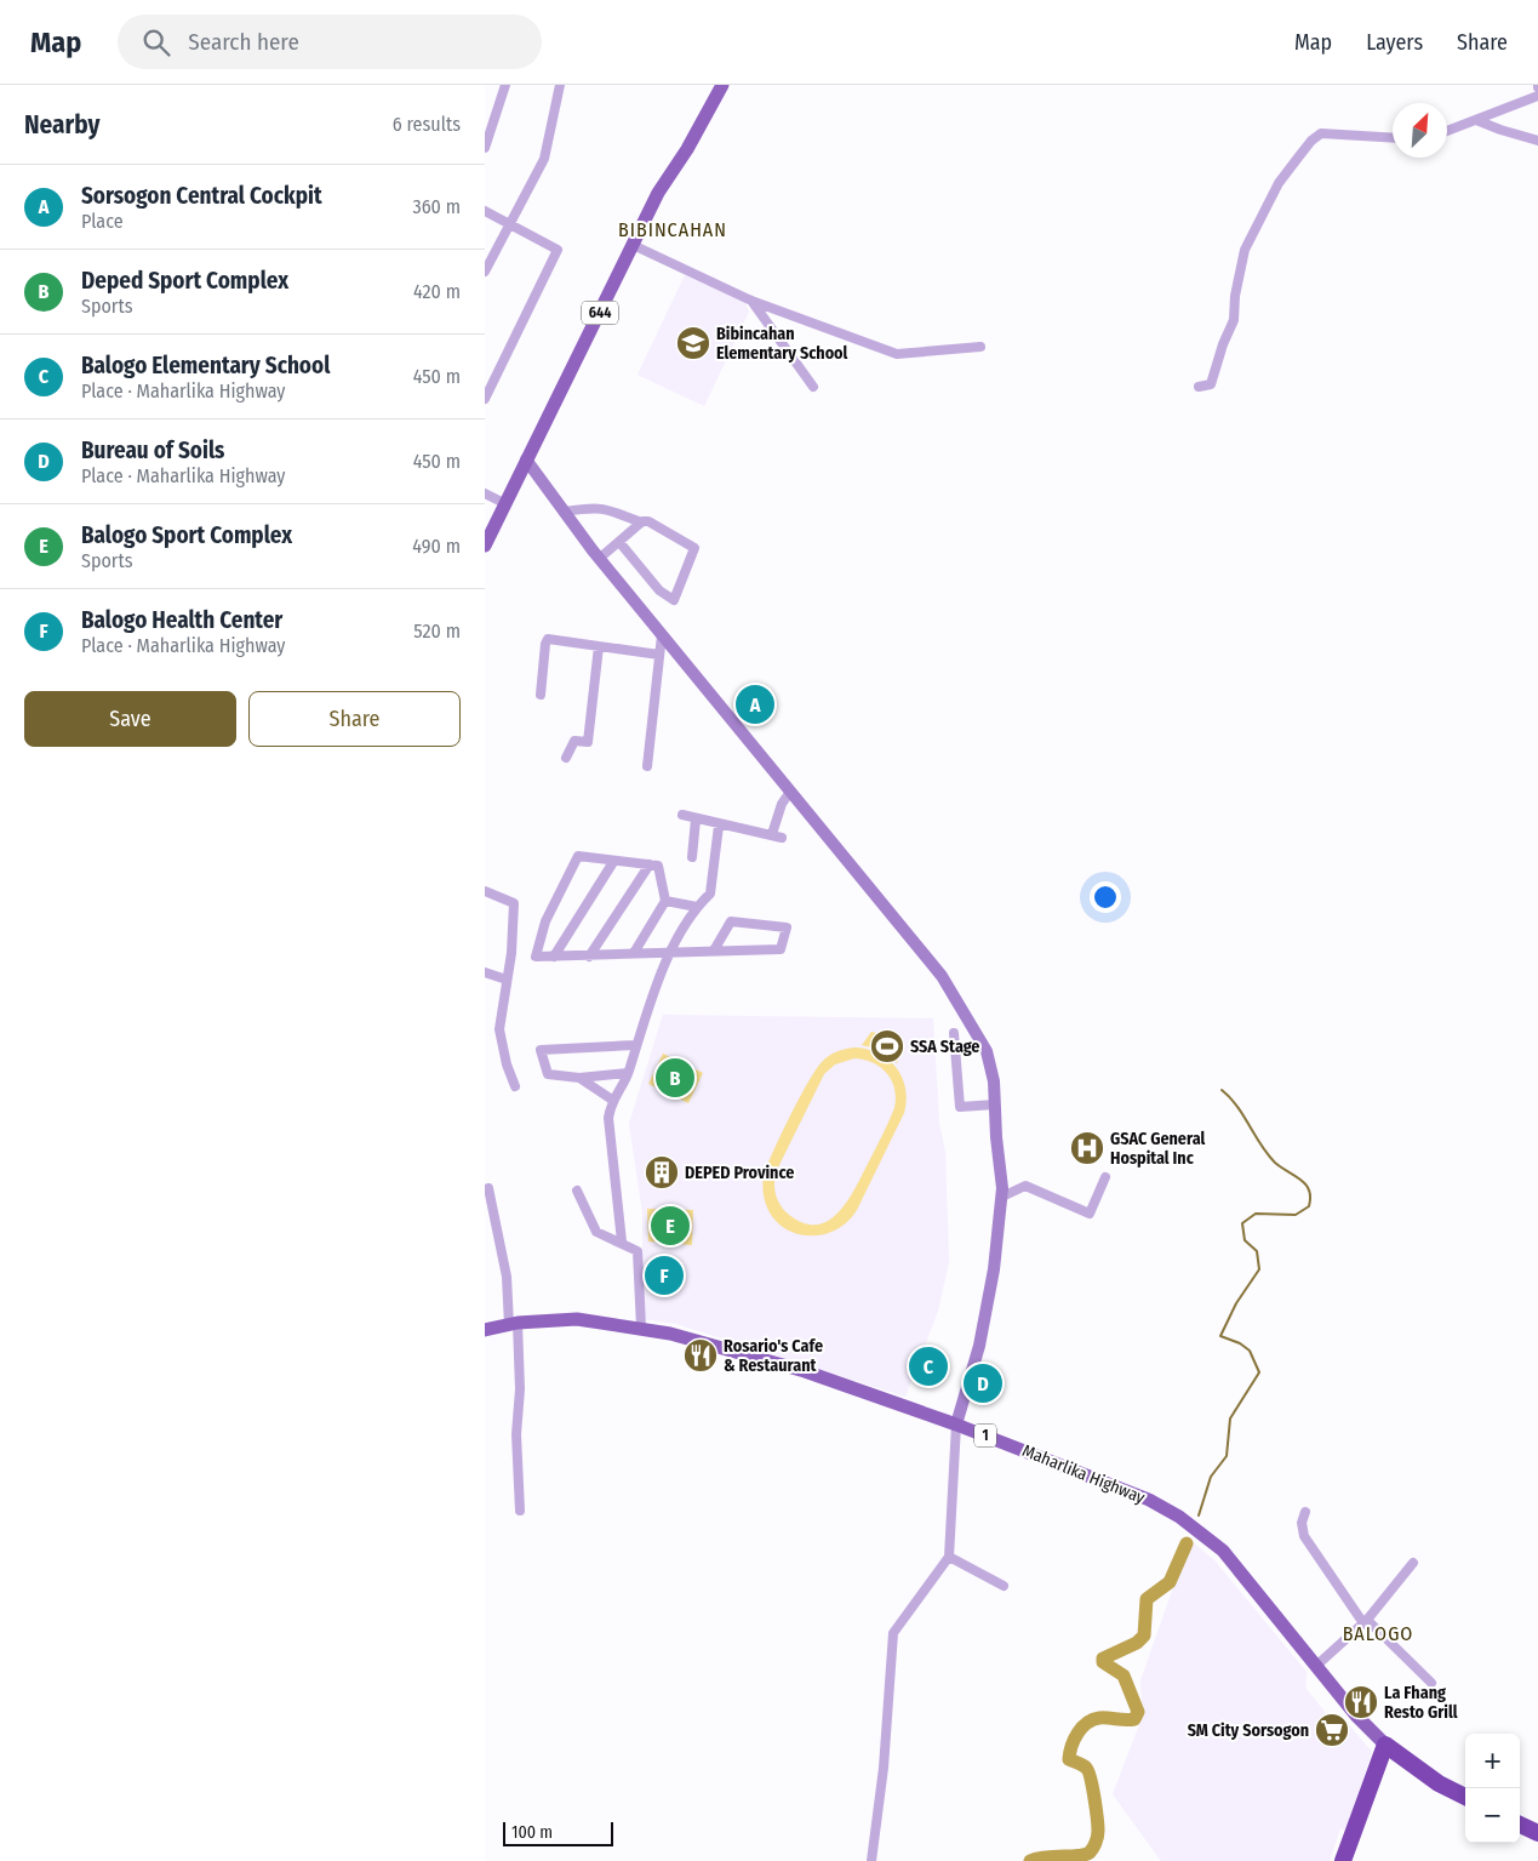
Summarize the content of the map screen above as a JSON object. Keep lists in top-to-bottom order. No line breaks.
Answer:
{"streets":{"highway":["1","Maharlika Highway"],"main road":["644"]},"districts":["BIBINCAHAN","BALOGO"],"places":{"school or university":["Bibincahan Elementary School"],"sports":["SSA Stage"],"hospital":["GSAC General Hospital Inc"],"building":["DEPED Province"],"restaurant":["Rosario's Cafe & Restaurant","La Fhang Resto Grill"],"supermarket":["SM City Sorsogon"]},"scale_bar":"100 m","north":"top right","page":{"header":"Map","search":"Search here","nav":["Map","Layers","Share"],"heading":["Nearby","6 results"],"list":[{"mark":"A","name":"Sorsogon Central Cockpit","note":"Place","value":"360 m"},{"mark":"B","name":"Deped Sport Complex","note":"Sports","value":"420 m"},{"mark":"C","name":"Balogo Elementary School","note":"Place · Maharlika Highway","value":"450 m"},{"mark":"D","name":"Bureau of Soils","note":"Place · Maharlika Highway","value":"450 m"},{"mark":"E","name":"Balogo Sport Complex","note":"Sports","value":"490 m"},{"mark":"F","name":"Balogo Health Center","note":"Place · Maharlika Highway","value":"520 m"}],"buttons":["Save","Share"],"pins":["A","B","E","F","C","D"],"map_buttons":["+","−"],"scale":"100 m"}}
